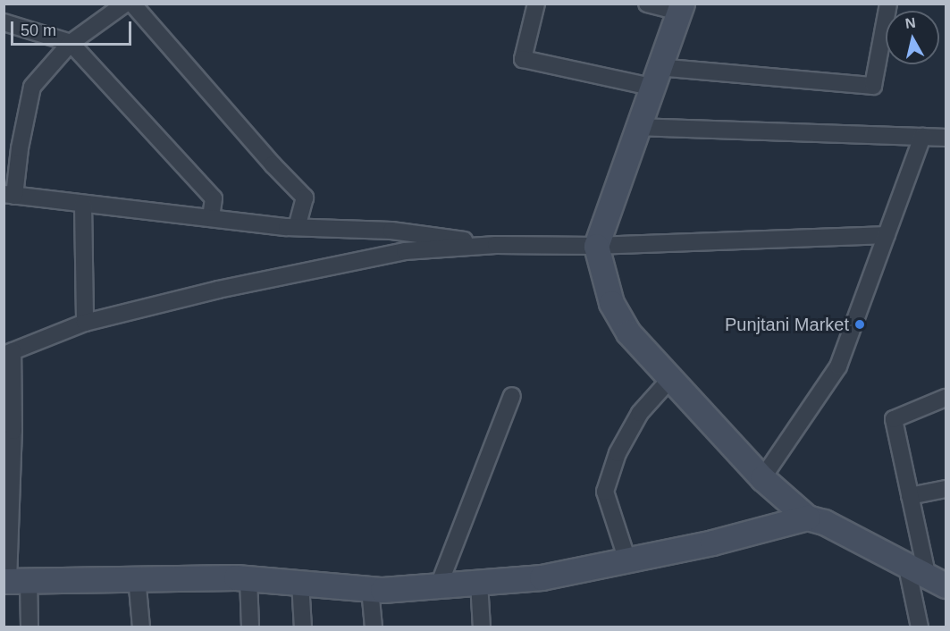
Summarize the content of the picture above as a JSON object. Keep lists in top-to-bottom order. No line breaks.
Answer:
{"places":["Punjtani Market"],"scale_bar":"50 m","north":"top"}
